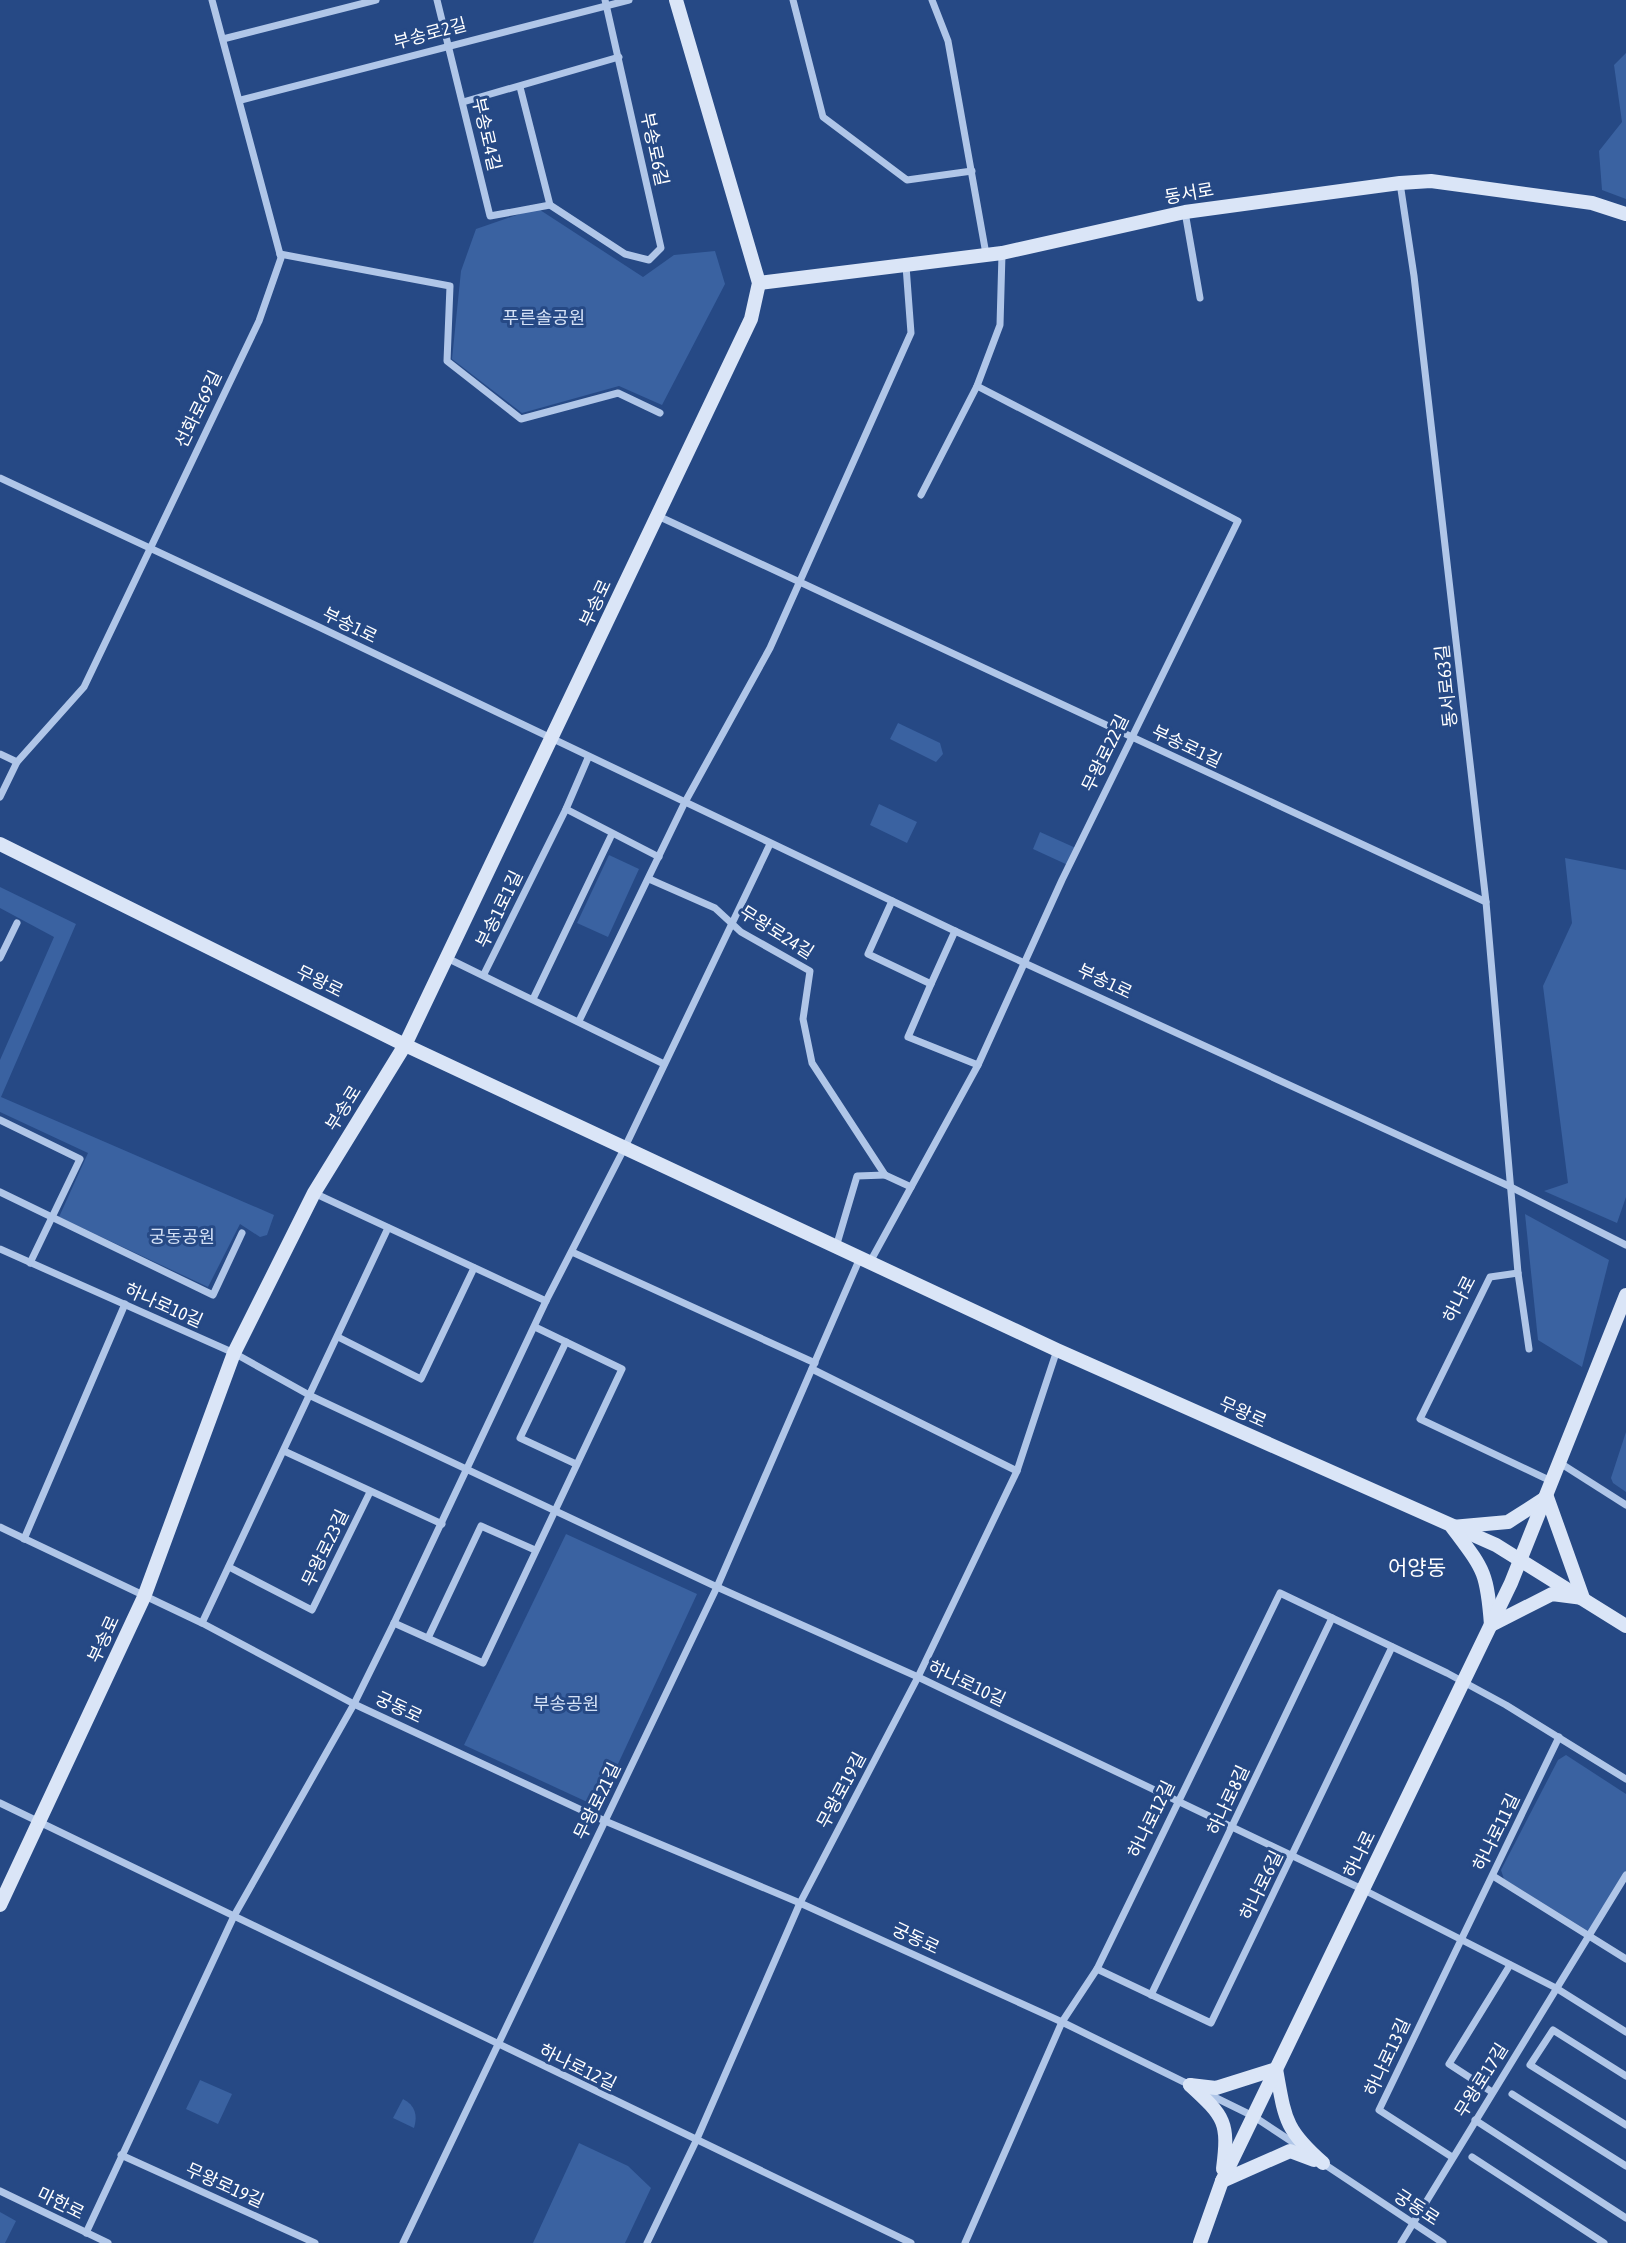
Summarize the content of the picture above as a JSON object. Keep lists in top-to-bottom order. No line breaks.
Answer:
{"streets":{"street":["부송로2길","부송로4길","부송로6길","동서로","선화로69길","부송로","부송1로","동서로63길","부송로1길","무왕로22길","부송1로1길","무왕로24길","무왕로","하나로","하나로10길","무왕로23길","궁동로","무왕로19길","하나로8길","무왕로21길","하나로12길","하나로11길","하나로6길","하나로13길","무왕로17길","마한로"]},"crossings":[["부송로2길","부송로4길"],["부송로2길","부송로6길"],["부송로4길","부송로6길"],["동서로","부송로"],["동서로","동서로63길"],["선화로69길","부송1로"],["부송로","부송1로"],["부송로","부송로1길"],["부송로","무왕로"],["부송로","하나로10길"],["부송로","궁동로"],["부송로","하나로12길"],["부송1로","동서로63길"],["부송1로","무왕로22길"],["부송1로","부송1로1길"],["동서로63길","부송로1길"],["부송로1길","무왕로22길"],["무왕로22길","무왕로"],["무왕로22길","무왕로21길"],["무왕로","하나로"],["무왕로","무왕로19길"],["무왕로","무왕로21길"],["하나로","하나로10길"],["하나로","궁동로"],["하나로","하나로12길"],["하나로10길","무왕로19길"],["하나로10길","하나로8길"],["하나로10길","무왕로21길"],["하나로10길","하나로12길"],["하나로10길","하나로6길"],["궁동로","무왕로19길"],["궁동로","무왕로21길"],["궁동로","하나로12길"],["궁동로","무왕로17길"],["궁동로","마한로"],["무왕로19길","하나로12길"],["하나로8길","하나로12길"],["하나로8길","하나로6길"],["무왕로21길","하나로12길"],["하나로12길","하나로6길"],["하나로11길","하나로13길"],["하나로13길","무왕로17길"]],"districts":["어양동"],"parks":["푸른솔공원","궁동공원","부송공원"]}
